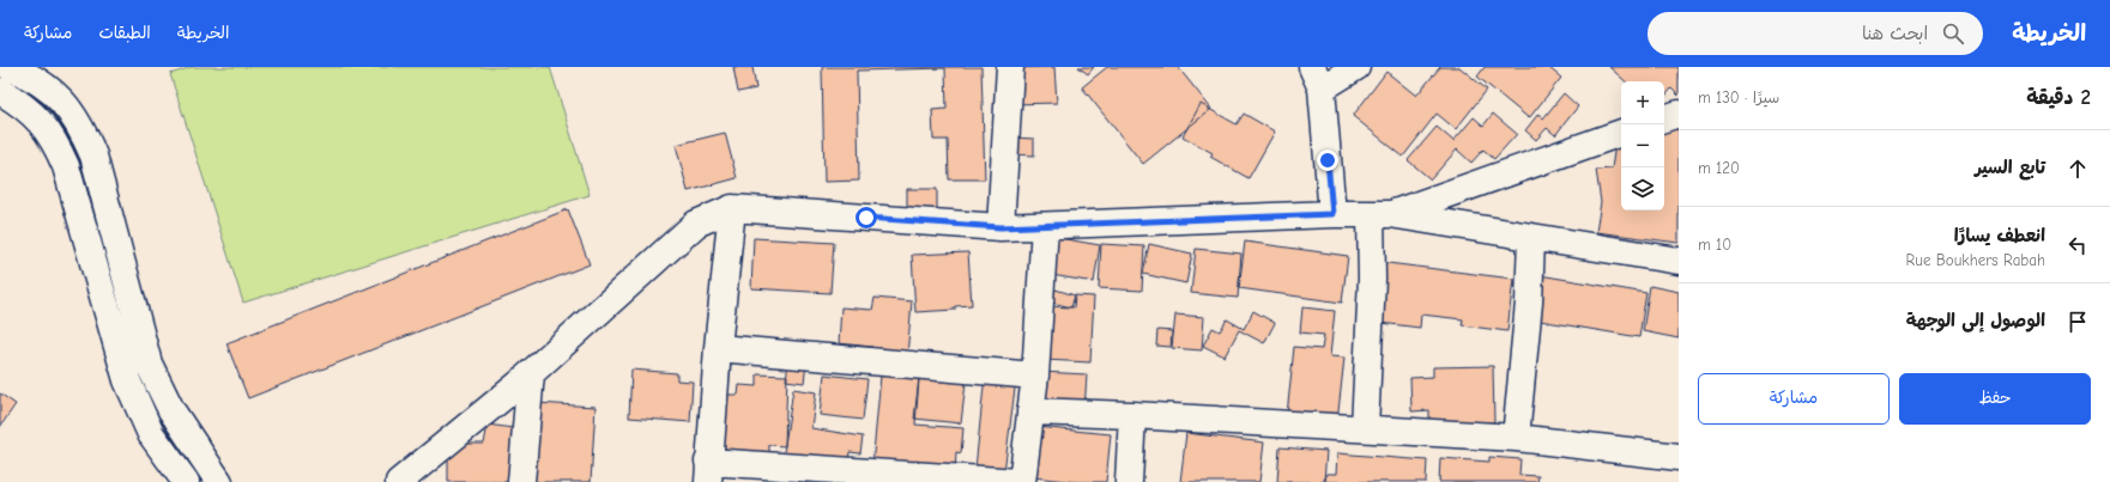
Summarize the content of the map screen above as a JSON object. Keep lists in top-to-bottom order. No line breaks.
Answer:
{"page":{"header":"الخريطة","search":"ابحث هنا","nav":["الخريطة","الطبقات","مشاركة"],"heading":["2 دقيقة","سيرًا · 130 m"],"map_buttons":["+","−"],"list":[["تابع السير","120 m"],["انعطف يسارًا","Rue Boukhers Rabah","10 m"],"الوصول إلى الوجهة"],"buttons":["حفظ","مشاركة"]}}
